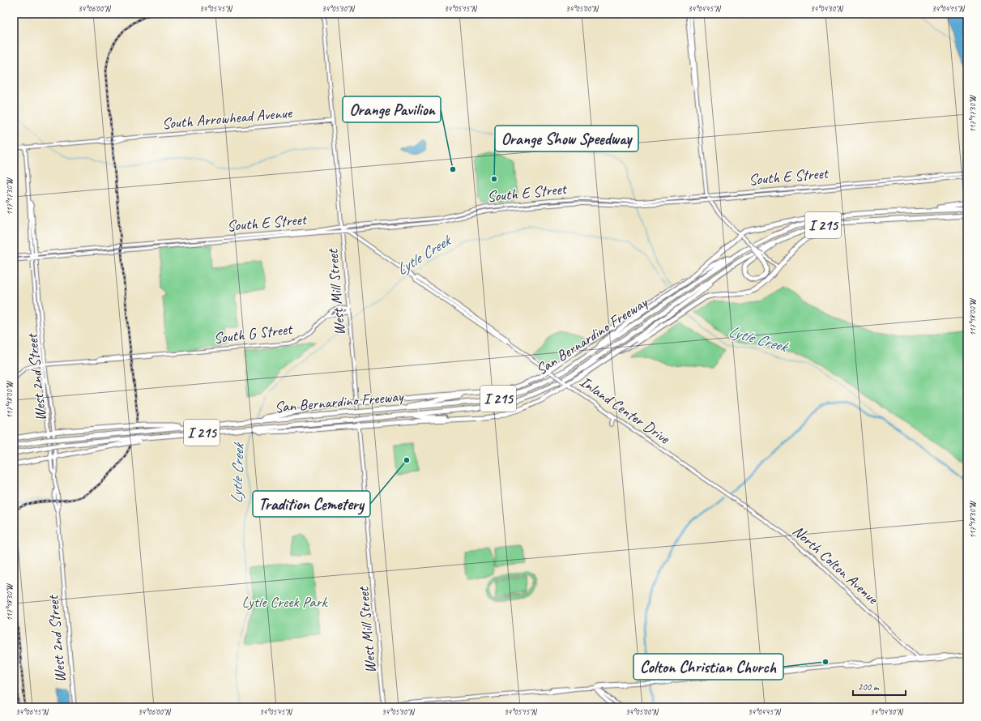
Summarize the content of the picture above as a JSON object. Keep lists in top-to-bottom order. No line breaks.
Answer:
{"streets":{"highway":["I 215","San Bernardino Freeway"],"main road":["South Arrowhead Avenue","South E Street","West Mill Street","South G Street","West 2nd Street","Inland Center Drive","North Colton Avenue"]},"crossings":[["South Arrowhead Avenue","West Mill Street"],["South Arrowhead Avenue","West 2nd Street"],["South E Street","West Mill Street"],["South E Street","West 2nd Street"],["South E Street","Inland Center Drive"],["I 215","San Bernardino Freeway"],["West Mill Street","South G Street"],["West Mill Street","Inland Center Drive"],["South G Street","West 2nd Street"],["Inland Center Drive","North Colton Avenue"]],"water":["Lytle Creek"],"parks":["Lytle Creek Park"],"places":["Orange Pavilion","Orange Show Speedway","Tradition Cemetery","Colton Christian Church"],"scale_bar":"200 m","coordinates":["34°06'00\"N","34°05'45\"N","34°05'30\"N","34°05'15\"N","34°05'00\"N","34°04'45\"N","34°04'30\"N","34°04'15\"N","117°17'30\"W","117°18'00\"W","117°18'30\"W","34°06'15\"N"]}
